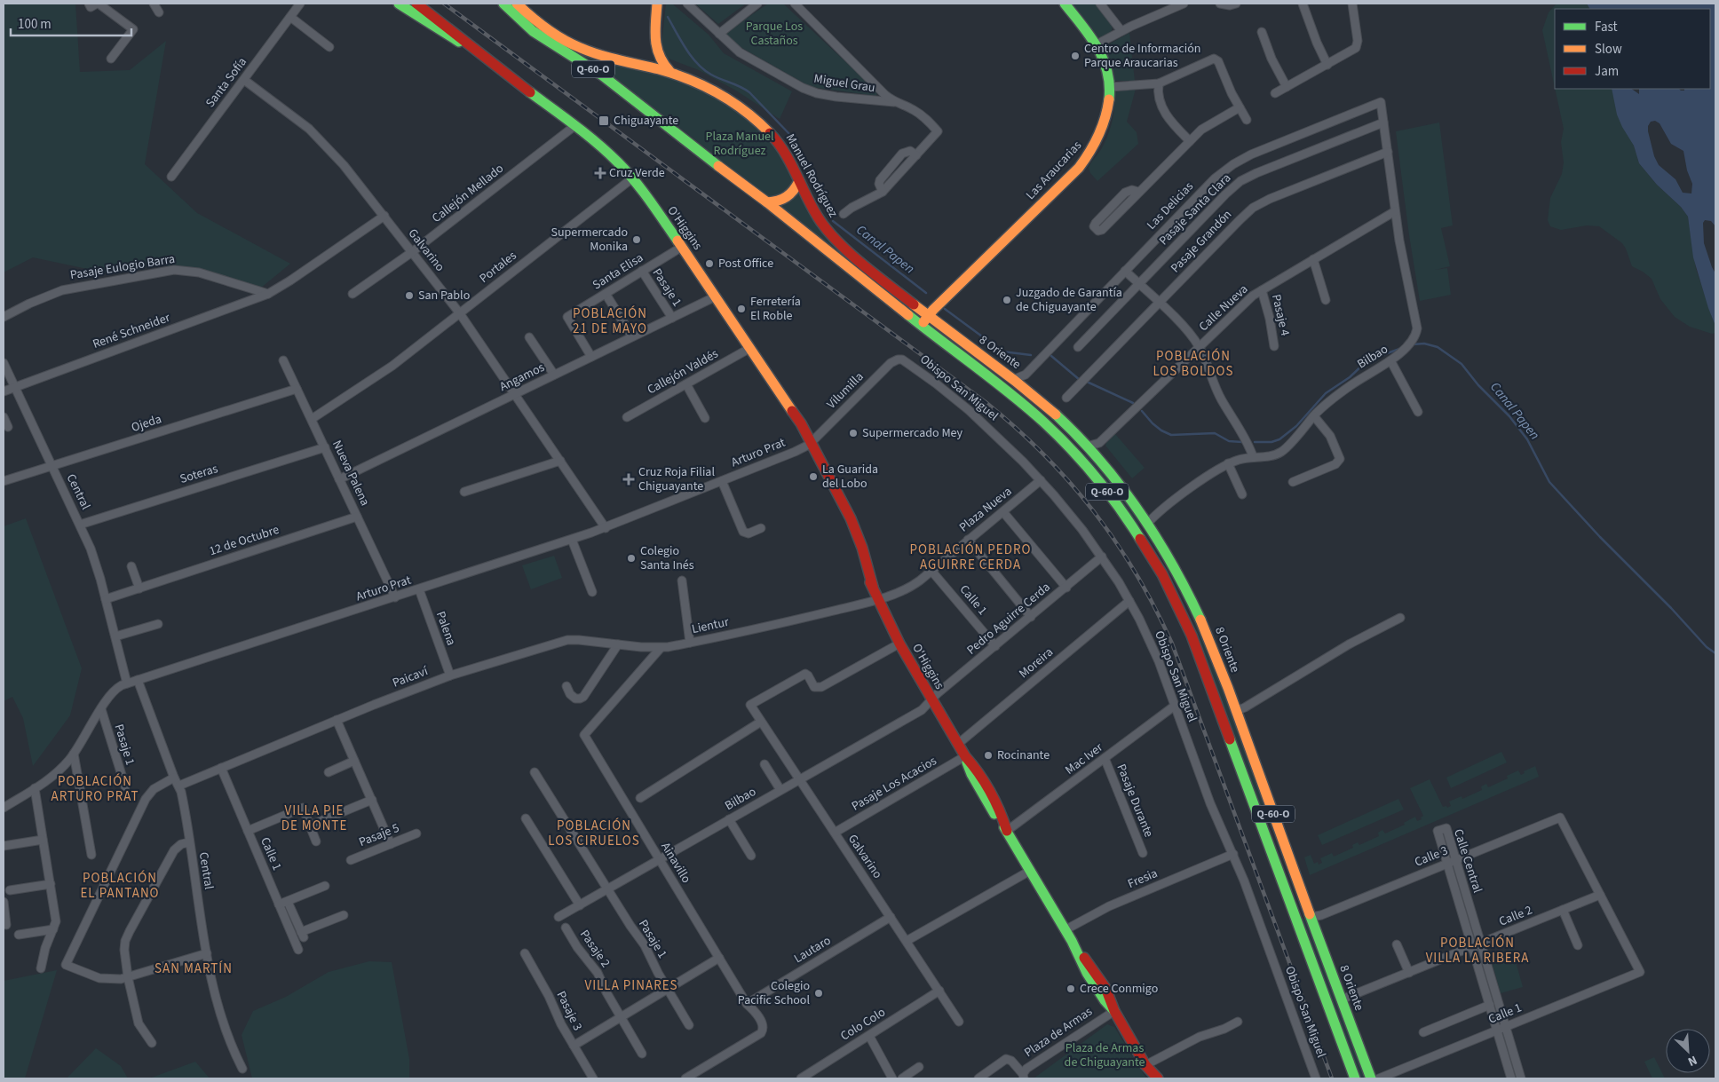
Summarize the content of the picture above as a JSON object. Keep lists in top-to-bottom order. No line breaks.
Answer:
{"streets":{"main road":["Q-60-O","Las Araucarias","Manuel Rodríguez","O'Higgins","8 Oriente"],"street":["Santa Sofía","Miguel Grau","Callejón Mellado","Las Delicias","Pasaje Santa Clara","Pasaje Grandón","Galvarino","Pasaje Eulogio Barra","Portales","Santa Elisa","Pasaje 1","Calle Nueva","Pasaje 4","René Schneider","Bilbao","Callejón Valdés","Angamos","Obispo San Miguel","Vilumilla","Ojeda","Arturo Prat","Nueva Palena","Soteras","Central","Plaza Nueva","12 de Octubre","Calle 1","Pedro Aguirre Cerda","Lientur","Palena","Moreira","Paicaví","Mac Iver","Pasaje Los Acacios","Pasaje Durante","Pasaje 5","Calle 3","Calle Central","Ainavillo","Fresia","Calle 2","Pasaje 2","Lautaro","Pasaje 3","Colo Colo","Plaza de Armas"]},"crossings":[["Q-60-O","Las Araucarias"],["Santa Sofía","Galvarino"],["Las Araucarias","Manuel Rodríguez"],["Las Araucarias","8 Oriente"],["Manuel Rodríguez","8 Oriente"],["Callejón Mellado","O'Higgins"],["Callejón Mellado","Galvarino"],["Las Delicias","8 Oriente"],["Las Delicias","Bilbao"],["Pasaje Santa Clara","Bilbao"],["O'Higgins","Galvarino"],["O'Higgins","Portales"],["O'Higgins","Santa Elisa"],["O'Higgins","Bilbao"],["O'Higgins","Callejón Valdés"],["O'Higgins","Angamos"],["O'Higgins","Vilumilla"],["O'Higgins","Arturo Prat"],["O'Higgins","Plaza Nueva"],["O'Higgins","Pedro Aguirre Cerda"],["O'Higgins","Lientur"],["O'Higgins","Moreira"],["O'Higgins","Mac Iver"],["O'Higgins","Pasaje Los Acacios"],["O'Higgins","Fresia"],["O'Higgins","Plaza de Armas"],["Pasaje Grandón","Bilbao"],["Galvarino","Portales"],["Galvarino","Bilbao"],["Galvarino","Angamos"],["Galvarino","Arturo Prat"],["Galvarino","Pasaje Los Acacios"],["Galvarino","Lautaro"],["Galvarino","Colo Colo"],["Pasaje Eulogio Barra","René Schneider"],["Portales","Nueva Palena"],["Santa Elisa","Pasaje 1"],["Santa Elisa","Angamos"],["Pasaje 1","Bilbao"],["Pasaje 1","Angamos"],["Pasaje 1","Arturo Prat"],["Calle Nueva","Pasaje 4"],["Calle Nueva","8 Oriente"],["Calle Nueva","Bilbao"],["René Schneider","Central"],["8 Oriente","Bilbao"],["8 Oriente","Calle 3"],["8 Oriente","Calle 2"],["Bilbao","Pedro Aguirre Cerda"],["Bilbao","Ainavillo"],["Angamos","Nueva Palena"],["Obispo San Miguel","Vilumilla"],["Obispo San Miguel","Plaza Nueva"],["Obispo San Miguel","Pedro Aguirre Cerda"],["Obispo San Miguel","Moreira"],["Obispo San Miguel","Mac Iver"],["Obispo San Miguel","Fresia"],["Vilumilla","Arturo Prat"],["Ojeda","Nueva Palena"],["Ojeda","Central"],["Arturo Prat","Nueva Palena"],["Arturo Prat","Central"],["Arturo Prat","Palena"],["Nueva Palena","Soteras"],["Nueva Palena","12 de Octubre"],["Soteras","Central"],["Central","12 de Octubre"],["Central","Paicaví"],["Plaza Nueva","Calle 1"],["Plaza Nueva","Lientur"],["Calle 1","Pedro Aguirre Cerda"],["Calle 1","Paicaví"],["Calle 1","Calle 3"],["Calle 1","Calle Central"],["Calle 1","Calle 2"],["Lientur","Paicaví"],["Lientur","Ainavillo"],["Palena","Paicaví"],["Paicaví","Ainavillo"],["Mac Iver","Pasaje Durante"],["Calle 3","Calle Central"],["Calle 3","Calle 2"],["Calle Central","Calle 2"],["Ainavillo","Lautaro"]],"districts":["POBLACIÓN 21 DE MAYO","POBLACIÓN LOS BOLDOS","POBLACIÓN PEDRO AGUIRRE CERDA","POBLACIÓN ARTURO PRAT","VILLA PIE DE MONTE","POBLACIÓN LOS CIRUELOS","POBLACIÓN EL PANTANO","POBLACIÓN VILLA LA RIBERA","SAN MARTÍN","VILLA PINARES"],"water":["Canal Papen"],"parks":["Parque Los Castaños","Plaza Manuel Rodríguez","Plaza de Armas de Chiguayante"],"places":{"other":["Centro de Información Parque Araucarias","Supermercado Monika","Post Office","San Pablo","Juzgado de Garantía de Chiguayante","Ferretería El Roble","Supermercado Mey","La Guarida del Lobo","Colegio Santa Inés","Rocinante","Crece Conmigo","Colegio Pacific School"],"transit":["Chiguayante"],"health":["Cruz Verde","Cruz Roja Filial Chiguayante"]},"legend":["Fast","Slow","Jam"],"scale_bar":"100 m","north":"bottom right"}
